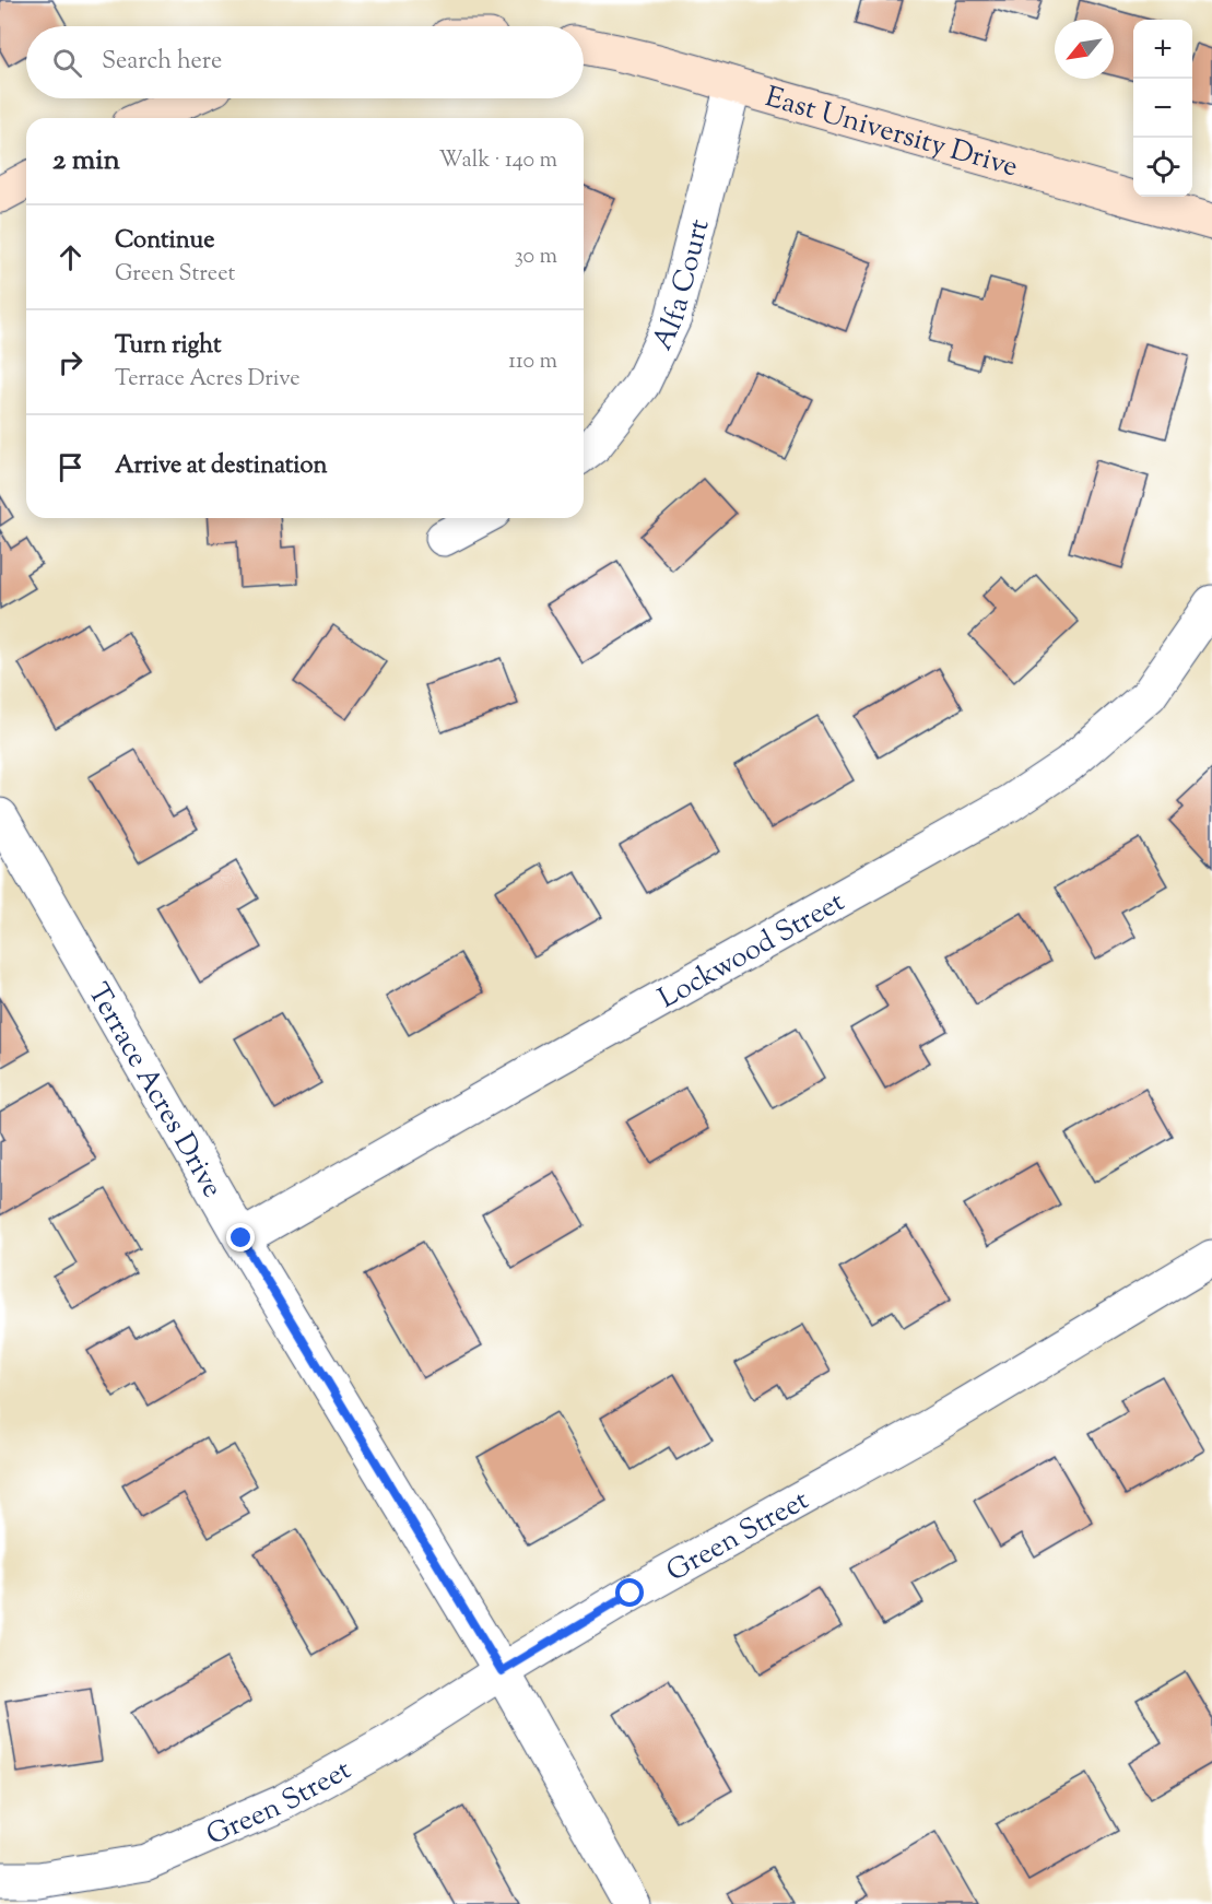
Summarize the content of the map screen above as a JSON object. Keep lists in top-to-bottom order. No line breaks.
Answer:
{"streets":{"main road":["East University Drive"],"street":["Alfa Court","Lockwood Street","Terrace Acres Drive","Green Street"]},"crossings":[["East University Drive","Alfa Court"],["Lockwood Street","Terrace Acres Drive"],["Terrace Acres Drive","Green Street"]],"north":"bottom left","page":{"map_buttons":["+","−"],"search":"Search here","heading":["2 min","Walk · 140 m"],"list":[["Continue","Green Street","30 m"],["Turn right","Terrace Acres Drive","110 m"],"Arrive at destination"]}}
